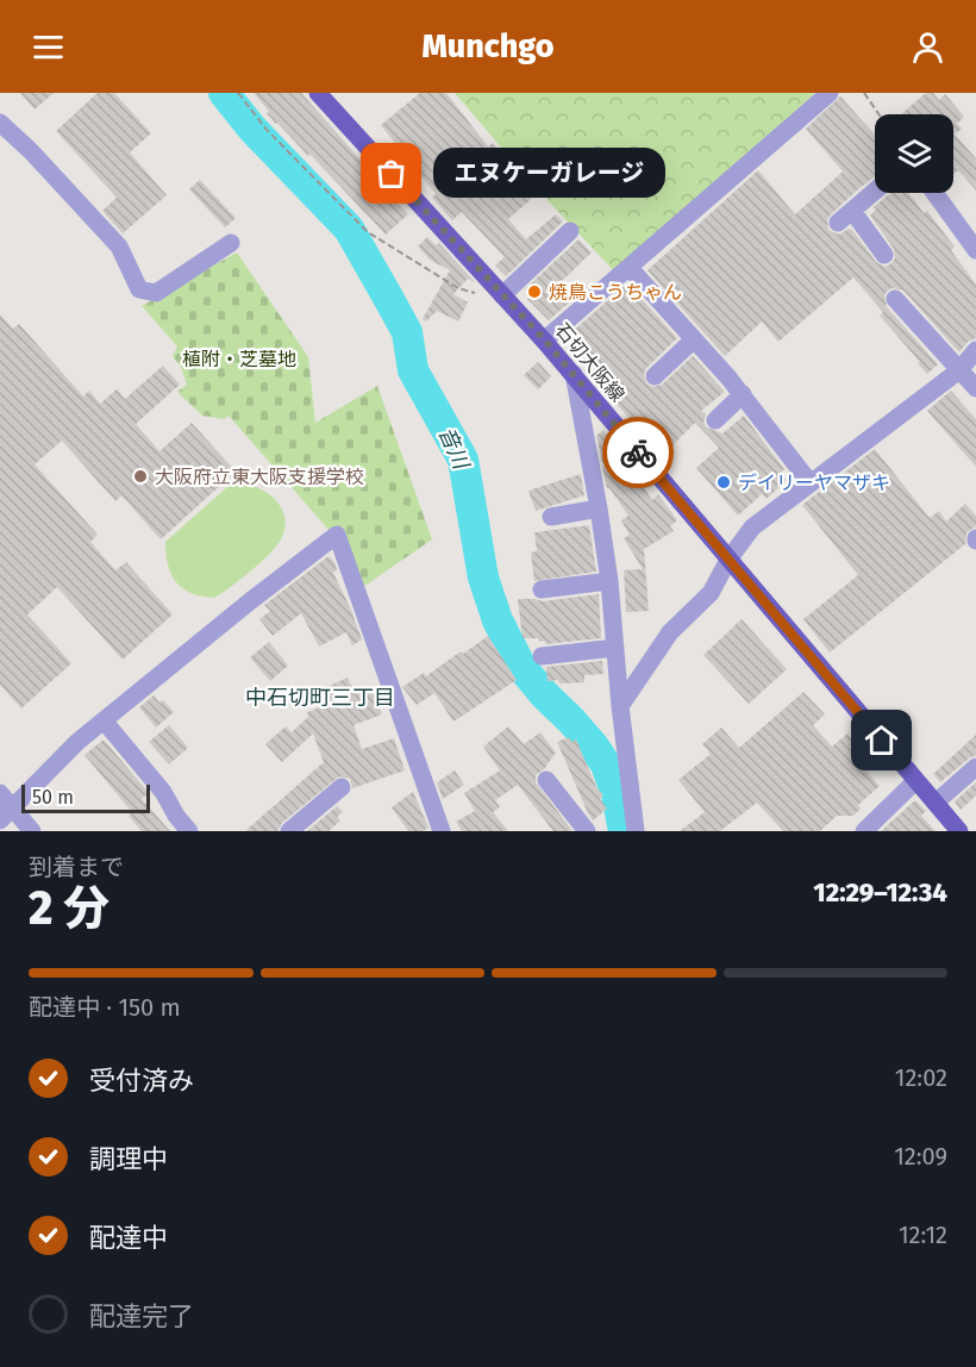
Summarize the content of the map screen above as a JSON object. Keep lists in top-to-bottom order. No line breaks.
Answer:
{"streets":{"main road":["石切大阪線"]},"districts":["中石切町三丁目"],"water":["音川"],"parks":["植附・芝墓地"],"places":["エヌケーガレージ","焼鳥こうちゃん","大阪府立東大阪支援学校","デイリーヤマザキ"],"scale_bar":"50 m","page":{"header":"Munchgo","bubble":"エヌケーガレージ","scale":"50 m","heading":["2 分","到着まで","12:29–12:34"],"bar":"配達中 · 150 m","list":[["受付済み","12:02"],["調理中","12:09"],["配達中","12:12"],"配達完了"]}}
